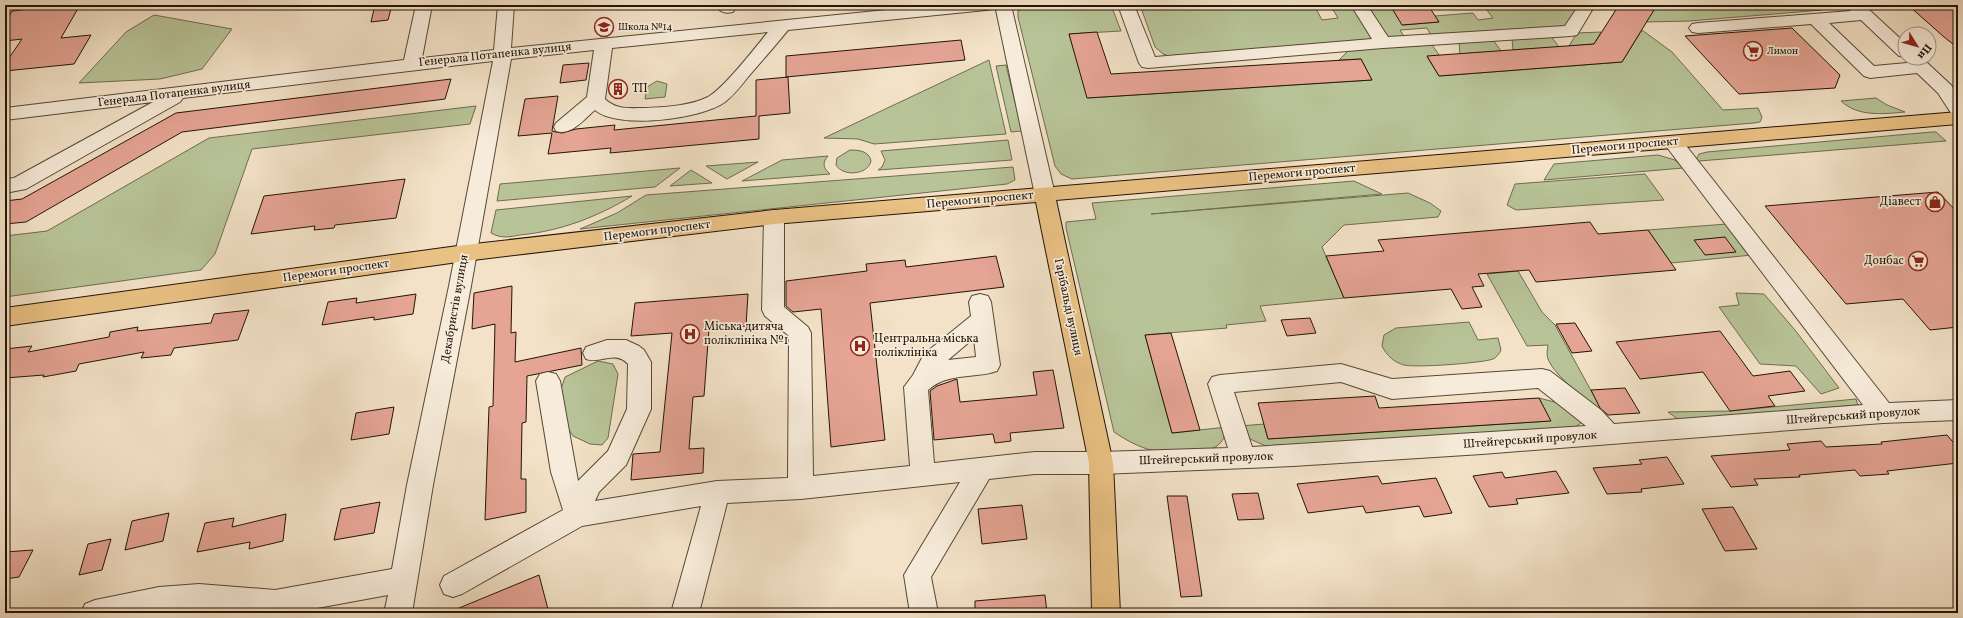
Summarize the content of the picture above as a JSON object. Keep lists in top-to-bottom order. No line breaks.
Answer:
{"streets":{"main road":["Перемоги проспект","Гарібальді вулиця"],"street":["Генерала Потапенка вулиця","Декабристів вулиця","Штейгерський провулок"]},"crossings":[["Генерала Потапенка вулиця","Декабристів вулиця"],["Перемоги проспект","Гарібальді вулиця"],["Перемоги проспект","Декабристів вулиця"],["Гарібальді вулиця","Штейгерський провулок"]],"places":{"school or university":["Школа №14"],"supermarket":["Лимон","Донбас"],"building":["ТП"],"shop":["Діавест"],"hospital":["Міська дитяча поліклініка №1","Центральна міська полiклiнiка"]},"north":"bottom right"}
